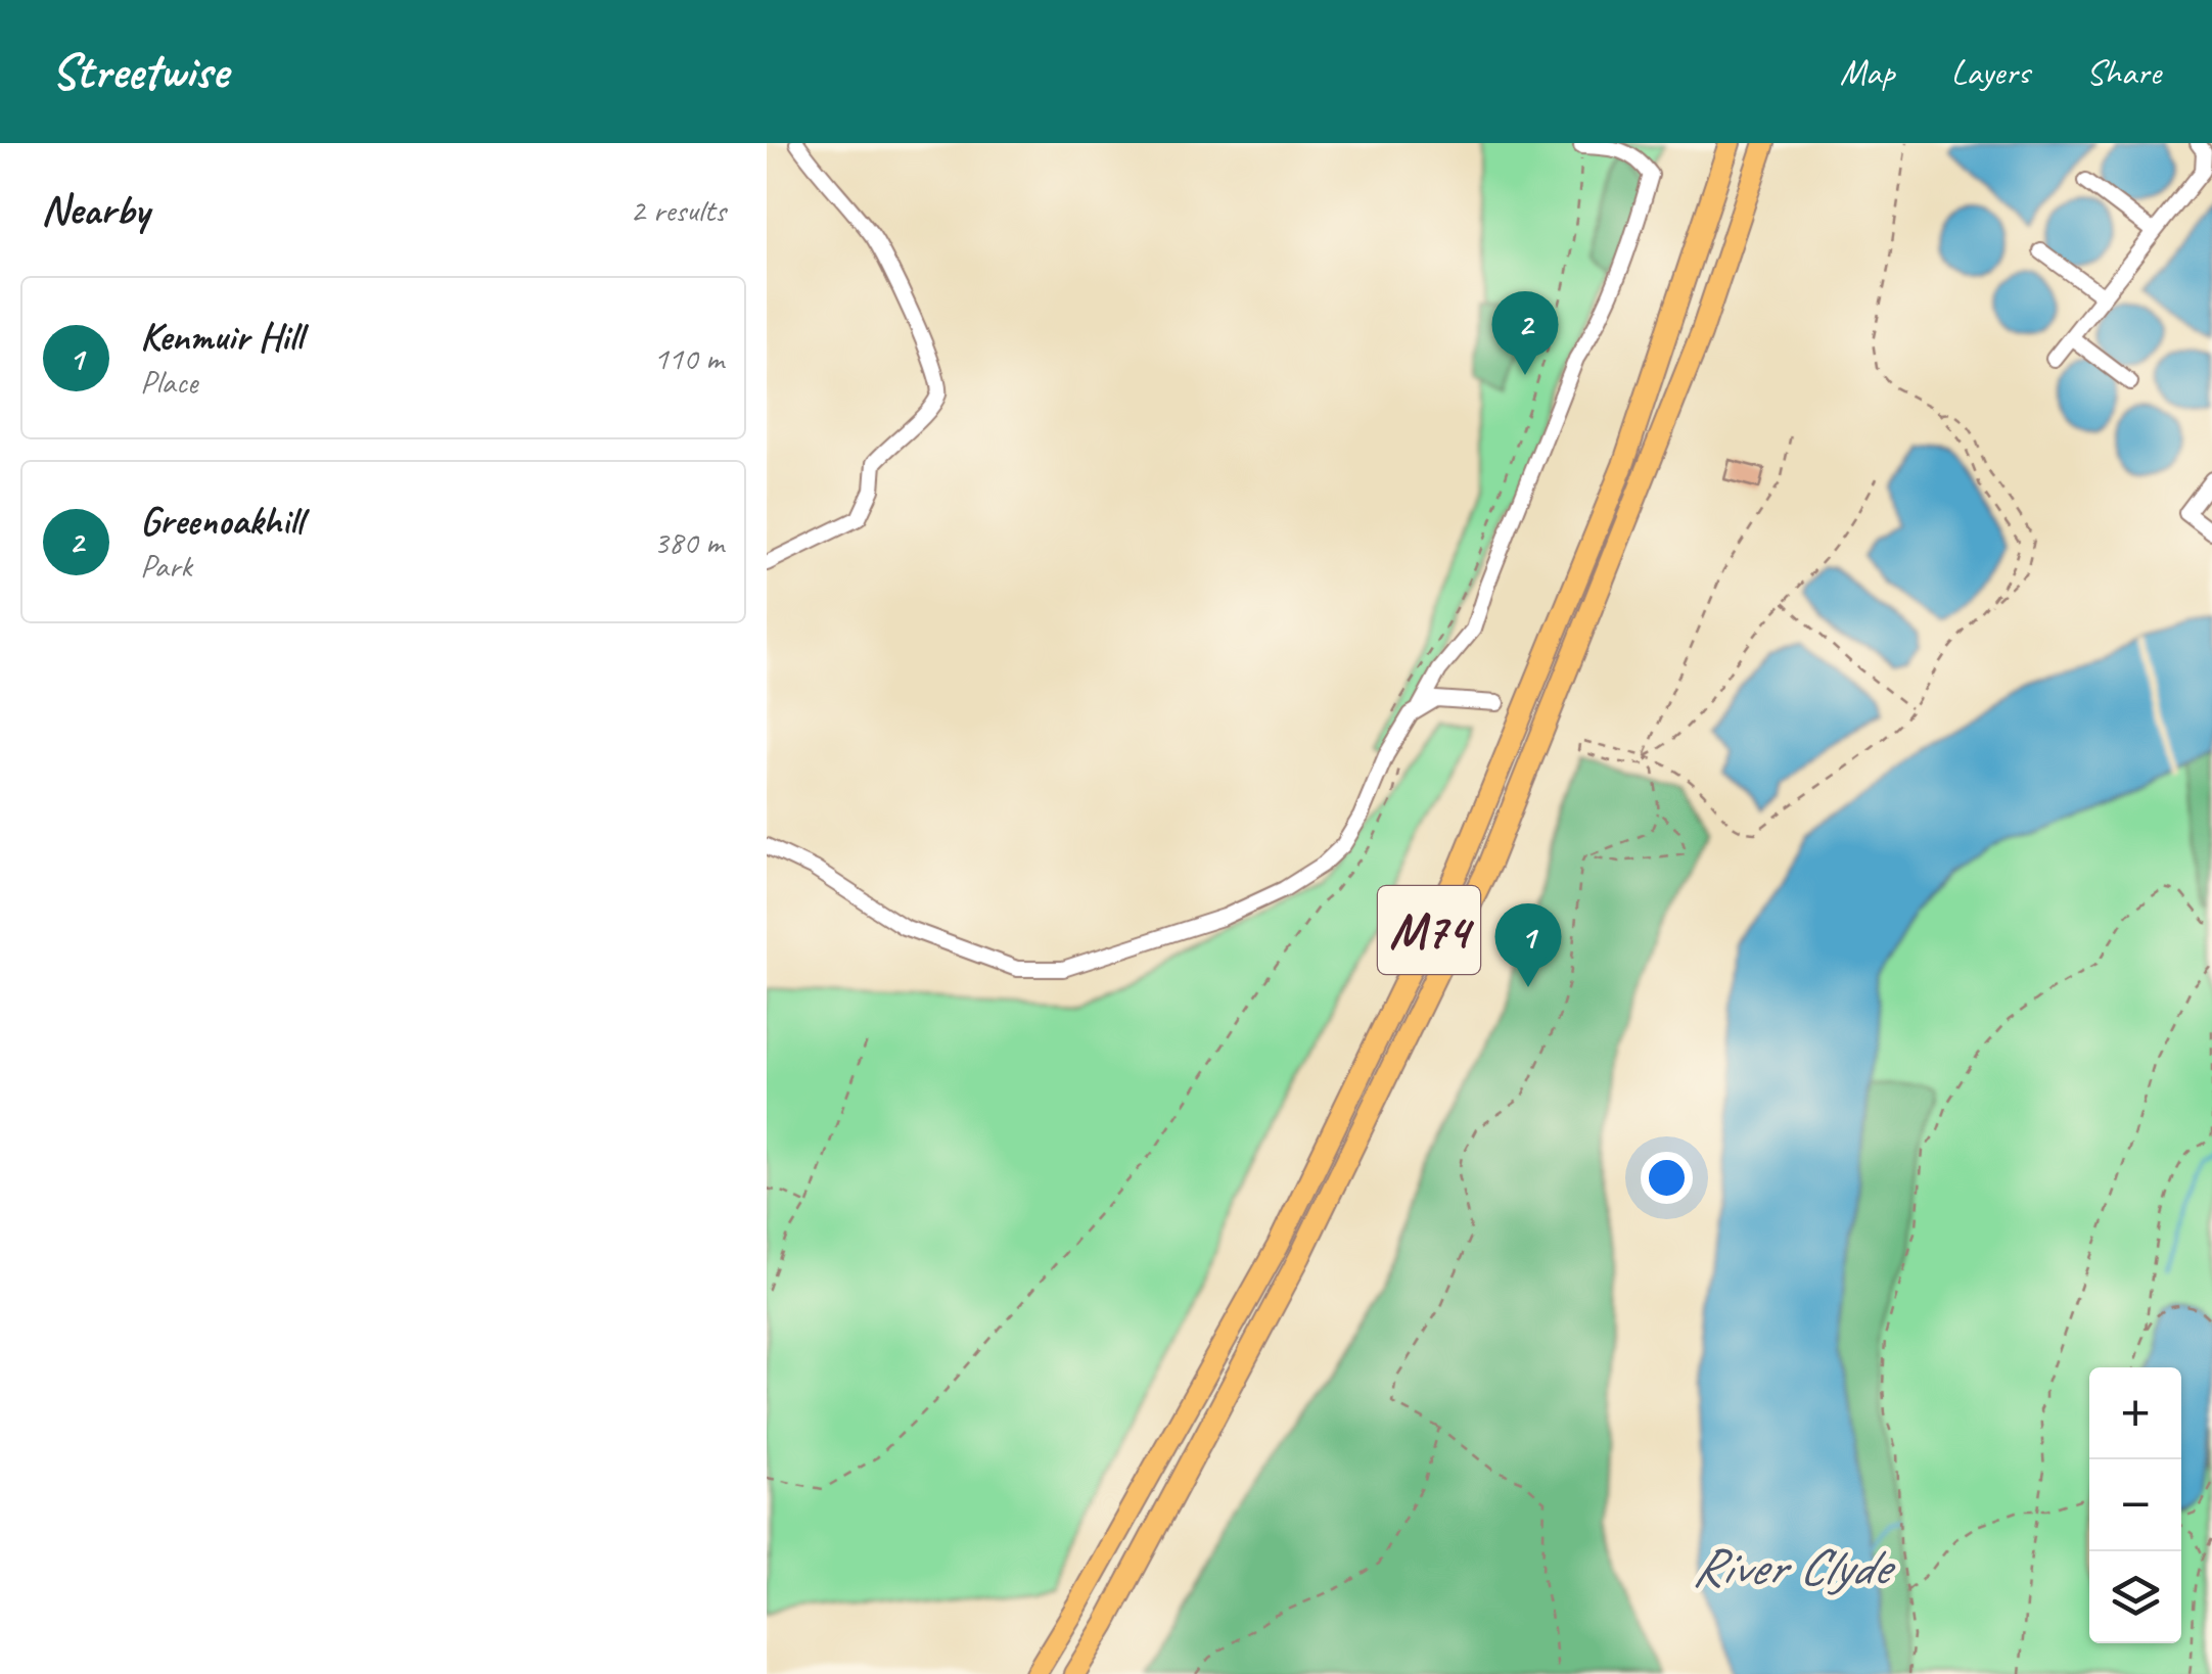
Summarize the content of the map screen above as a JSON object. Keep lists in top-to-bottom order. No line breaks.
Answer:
{"streets":{"highway":["M74"]},"water":["River Clyde"],"page":{"header":"Streetwise","nav":["Map","Layers","Share"],"heading":["Nearby","2 results"],"list":[{"mark":"1","name":"Kenmuir Hill","note":"Place","value":"110 m"},{"mark":"2","name":"Greenoakhill","note":"Park","value":"380 m"}],"pins":["2","1"],"map_buttons":["+","−"]}}
